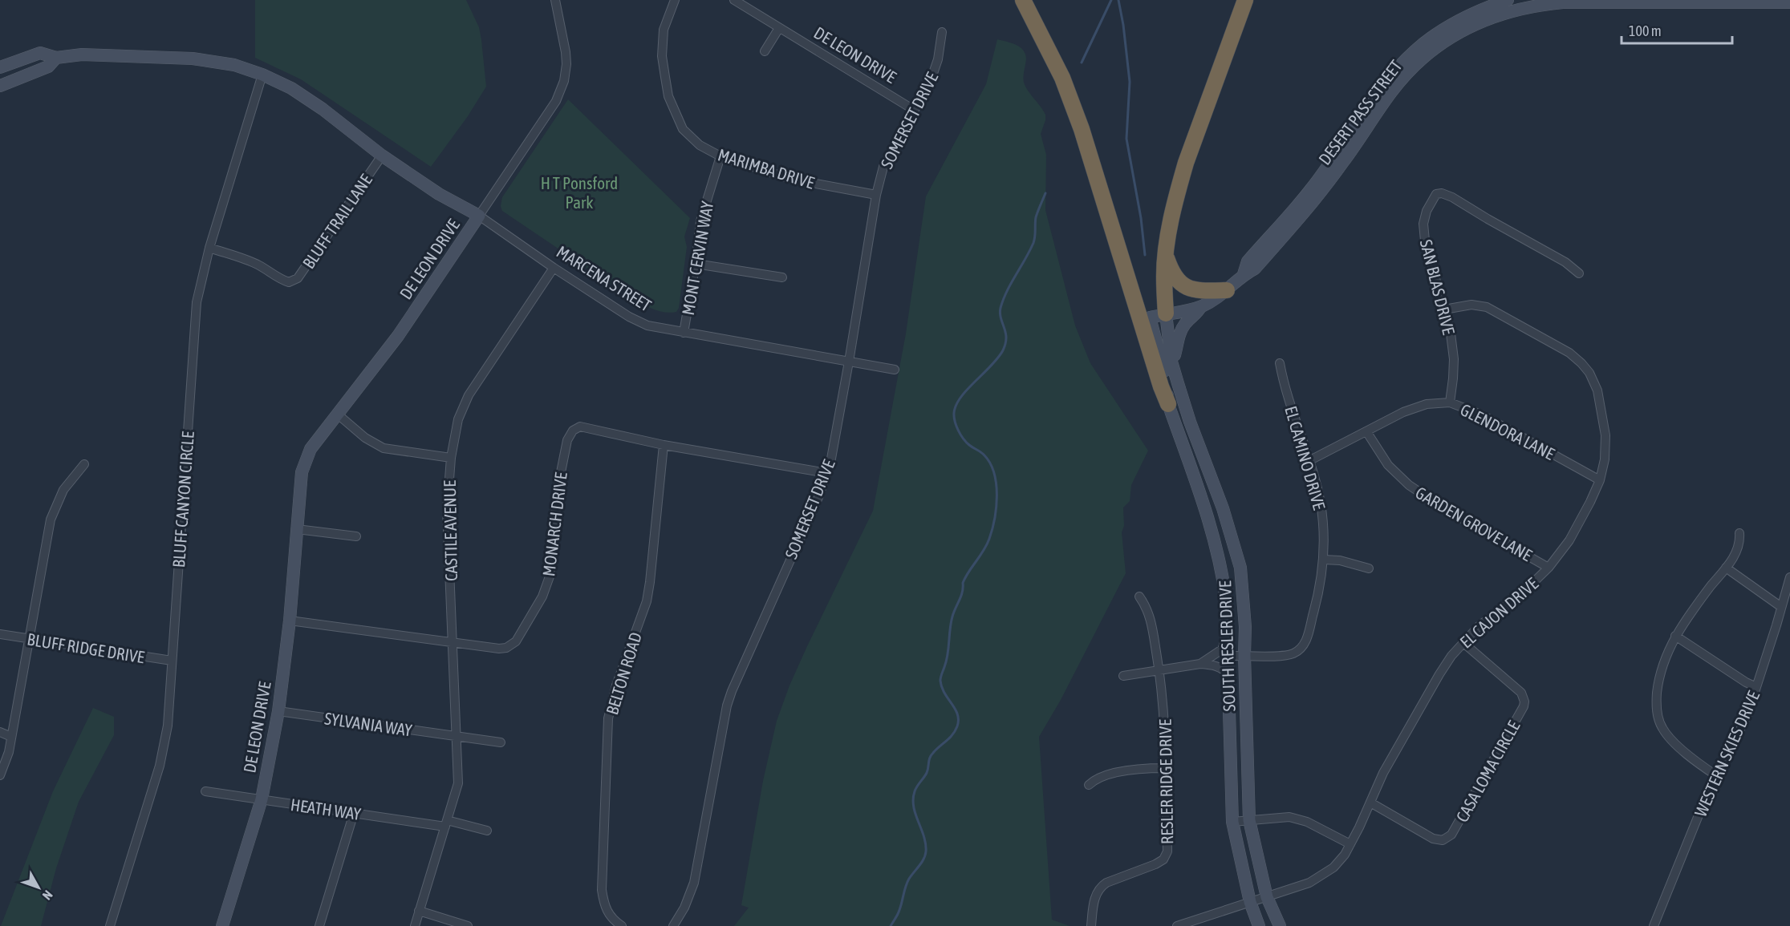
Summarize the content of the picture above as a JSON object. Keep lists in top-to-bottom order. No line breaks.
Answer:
{"streets":{"street":["DE LEON DRIVE","DESERT PASS STREET","SOMERSET DRIVE","MARIMBA DRIVE","BLUFF TRAIL LANE","MONT CERVIN WAY","MARCENA STREET","SAN BLAS DRIVE","GLENDORA LANE","EL CAMINO DRIVE","BLUFF CANYON CIRCLE","GARDEN GROVE LANE","MONARCH DRIVE","CASTILE AVENUE","EL CAJON DRIVE","SOUTH RESLER DRIVE","BLUFF RIDGE DRIVE","BELTON ROAD","SYLVANIA WAY","WESTERN SKIES DRIVE","CASA LOMA CIRCLE","RESLER RIDGE DRIVE","HEATH WAY"]},"crossings":[["DE LEON DRIVE","SOMERSET DRIVE"],["DE LEON DRIVE","MARCENA STREET"],["DE LEON DRIVE","MONARCH DRIVE"],["DE LEON DRIVE","SYLVANIA WAY"],["DE LEON DRIVE","HEATH WAY"],["DESERT PASS STREET","SOUTH RESLER DRIVE"],["SOMERSET DRIVE","MARIMBA DRIVE"],["SOMERSET DRIVE","MARCENA STREET"],["SOMERSET DRIVE","MONARCH DRIVE"],["MARIMBA DRIVE","MONT CERVIN WAY"],["BLUFF TRAIL LANE","MARCENA STREET"],["BLUFF TRAIL LANE","BLUFF CANYON CIRCLE"],["MONT CERVIN WAY","MARCENA STREET"],["MARCENA STREET","BLUFF CANYON CIRCLE"],["MARCENA STREET","CASTILE AVENUE"],["SAN BLAS DRIVE","GLENDORA LANE"],["SAN BLAS DRIVE","EL CAJON DRIVE"],["GLENDORA LANE","EL CAMINO DRIVE"],["GLENDORA LANE","GARDEN GROVE LANE"],["GLENDORA LANE","EL CAJON DRIVE"],["EL CAMINO DRIVE","SOUTH RESLER DRIVE"],["BLUFF CANYON CIRCLE","BLUFF RIDGE DRIVE"],["GARDEN GROVE LANE","EL CAJON DRIVE"],["MONARCH DRIVE","CASTILE AVENUE"],["MONARCH DRIVE","BELTON ROAD"],["CASTILE AVENUE","SYLVANIA WAY"],["CASTILE AVENUE","HEATH WAY"],["EL CAJON DRIVE","SOUTH RESLER DRIVE"],["EL CAJON DRIVE","CASA LOMA CIRCLE"]],"parks":["H T Ponsford Park"],"scale_bar":"100 m","north":"bottom right"}
